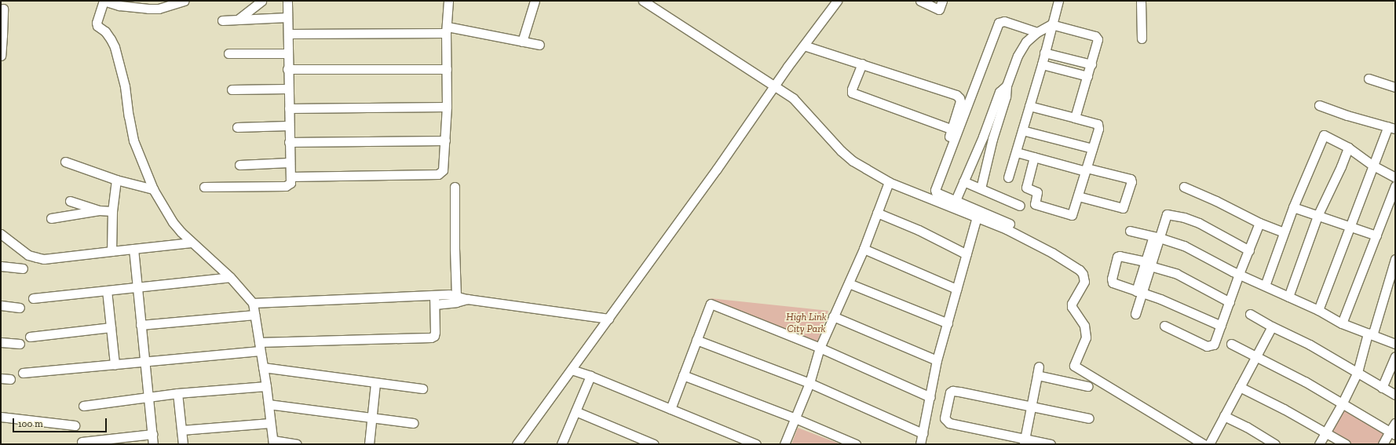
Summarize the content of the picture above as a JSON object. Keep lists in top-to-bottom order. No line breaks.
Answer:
{"parks":["High Link City Park"],"scale_bar":"100 m"}
